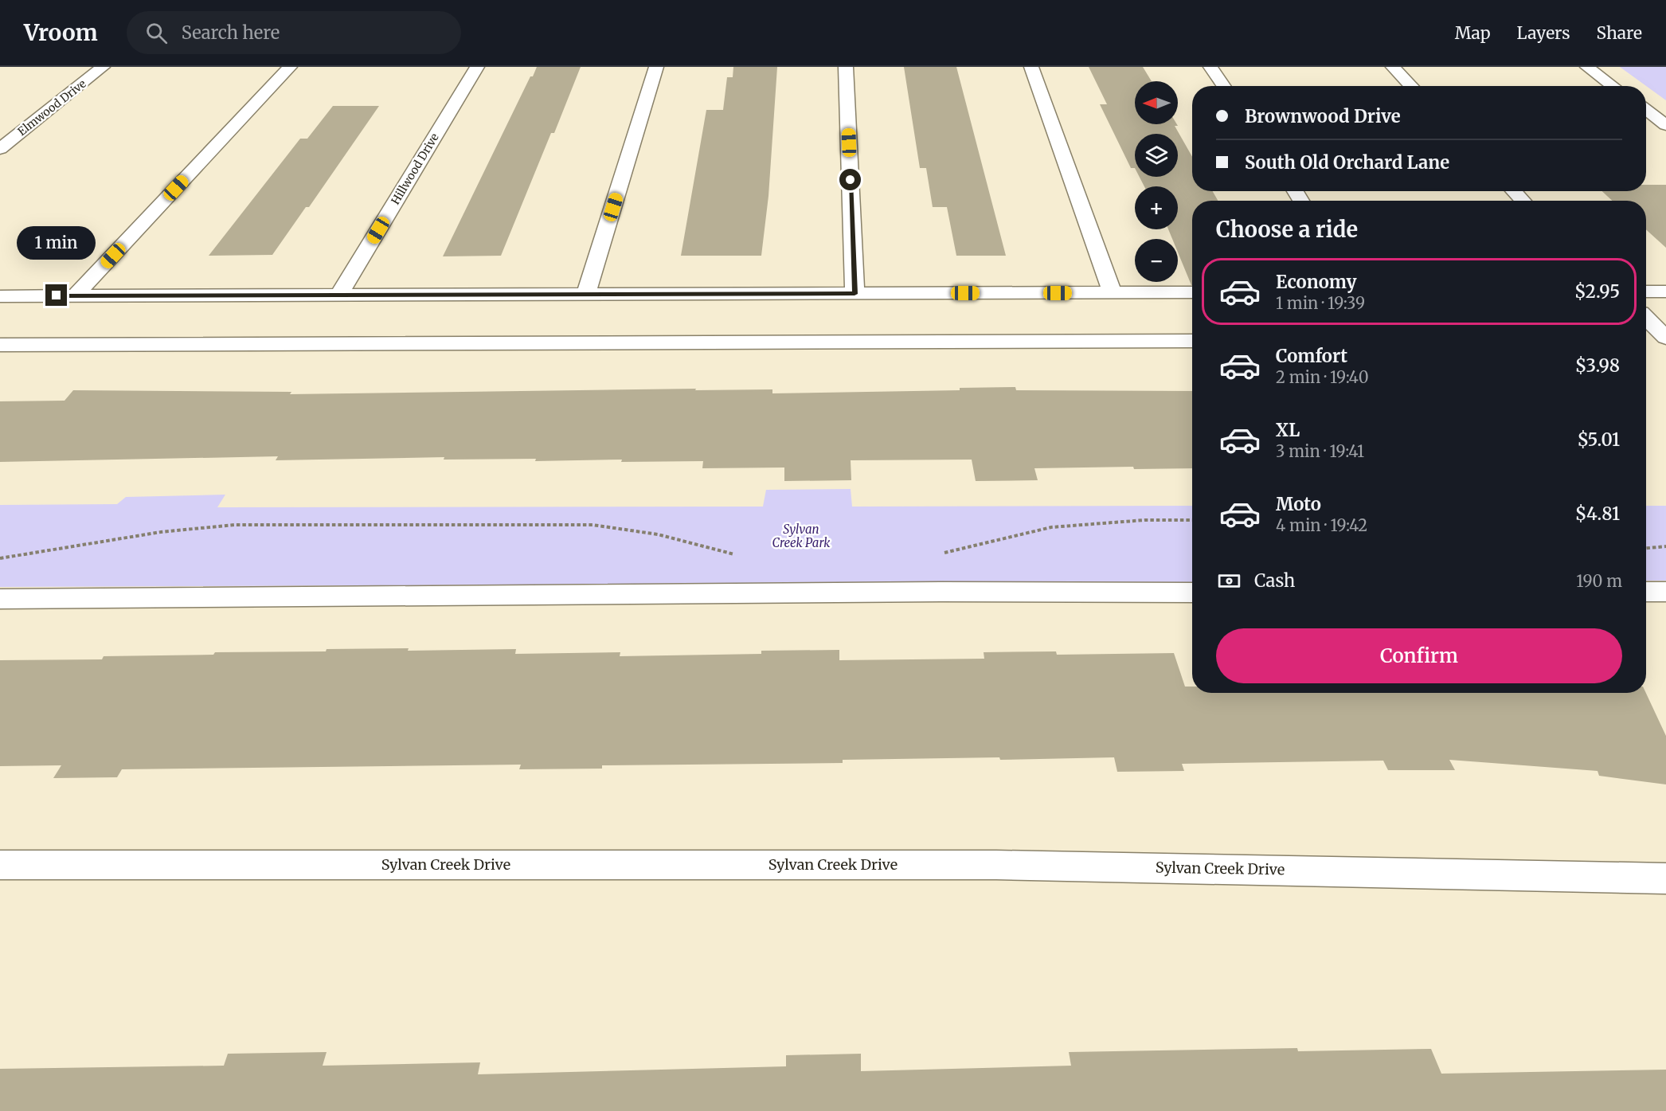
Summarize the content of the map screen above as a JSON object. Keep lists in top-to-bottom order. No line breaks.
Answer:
{"streets":{"street":["Elmwood Drive","Hillwood Drive","Sylvan Creek Drive"]},"parks":["Sylvan Creek Park"],"north":"left","page":{"header":"Vroom","search":"Search here","nav":["Map","Layers","Share"],"map_buttons":["+","−"],"banner":["Brownwood Drive","South Old Orchard Lane"],"heading":"Choose a ride","bubble":"1 min","list":[{"name":"Economy","note":"1 min · 19:39","value":"$2.95"},{"name":"Comfort","note":"2 min · 19:40","value":"$3.98"},{"name":"XL","note":"3 min · 19:41","value":"$5.01"},{"name":"Moto","note":"4 min · 19:42","value":"$4.81"}],"pay":["Cash","190 m"],"buttons":"Confirm"}}
